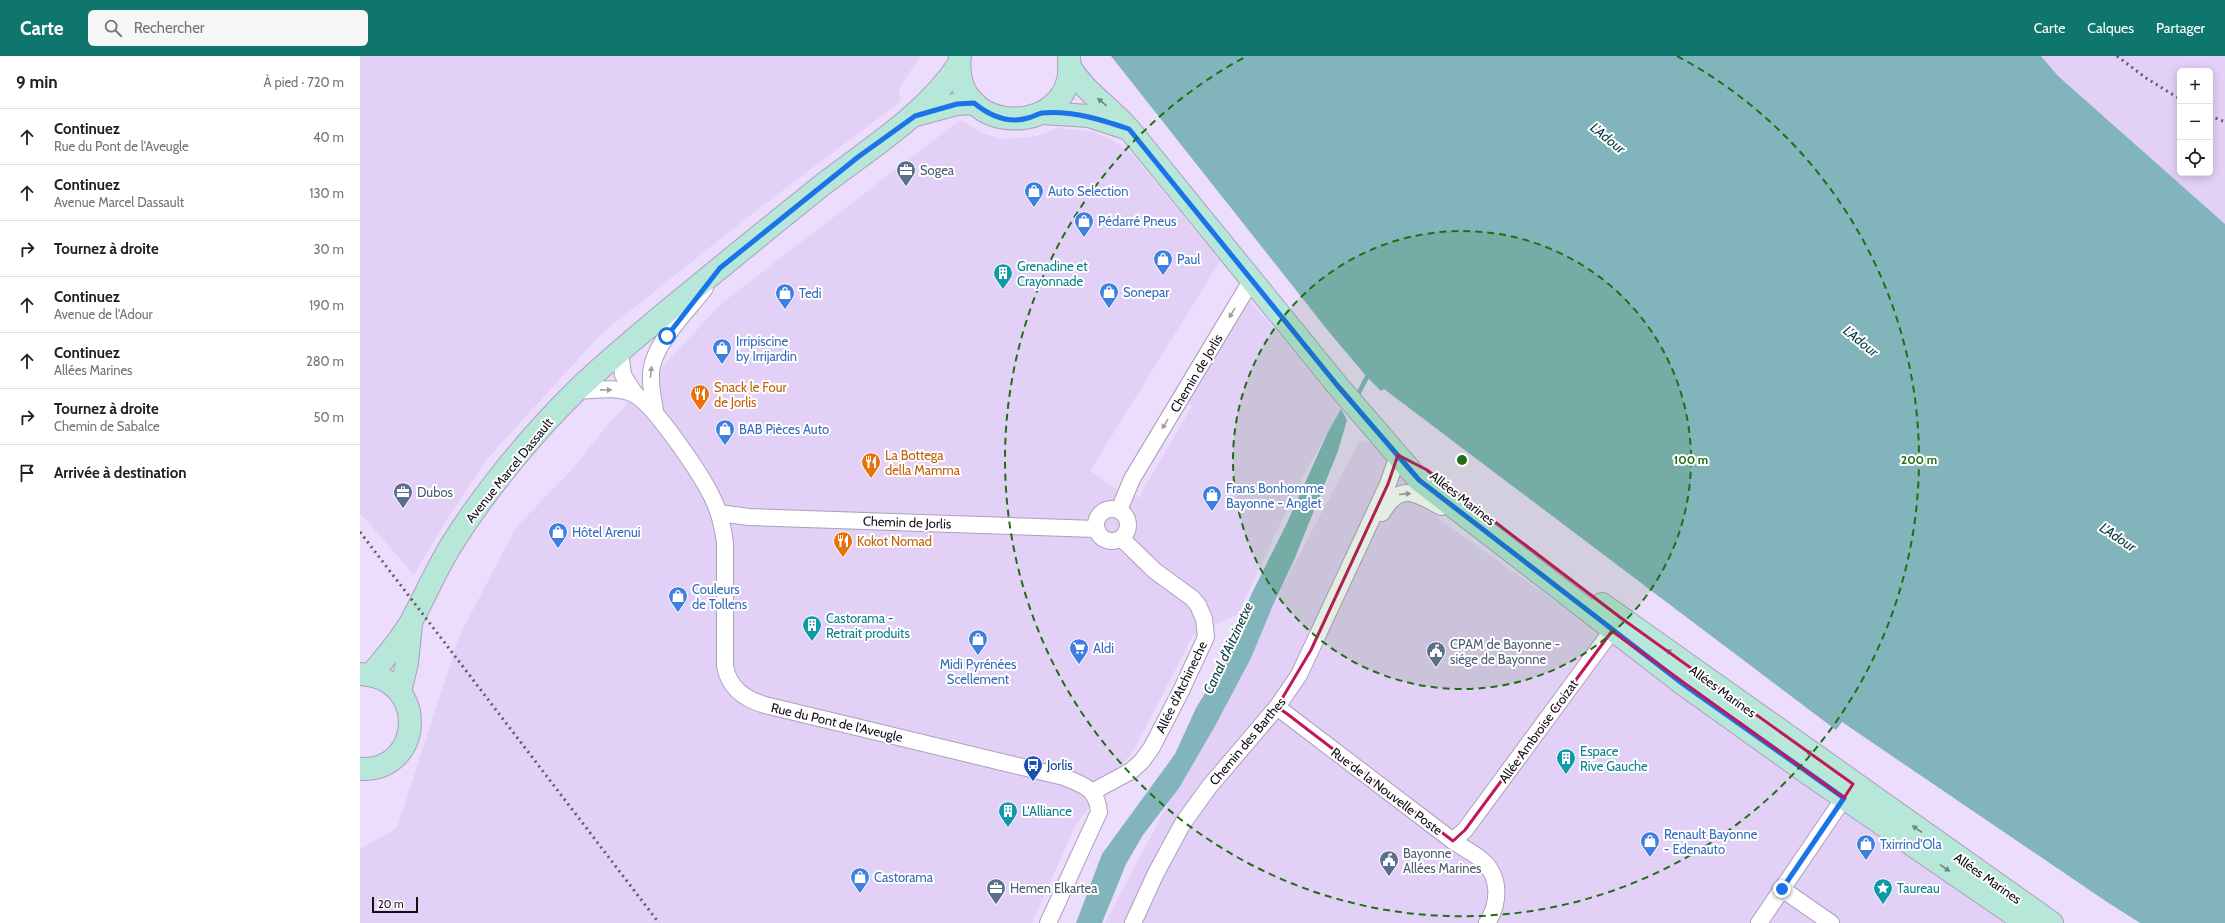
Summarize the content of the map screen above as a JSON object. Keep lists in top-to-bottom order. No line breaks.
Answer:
{"streets":{"main road":["Avenue Marcel Dassault","Allées Marines"],"street":["Chemin de Jorlis","Allée d'Atchineche","Rue du Pont de l'Aveugle","Allée Ambroise Croizat","Chemin des Barthes","Rue de la Nouvelle Poste"]},"crossings":[["Chemin de Jorlis","Allées Marines"],["Chemin de Jorlis","Allée d'Atchineche"],["Chemin de Jorlis","Rue du Pont de l'Aveugle"],["Avenue Marcel Dassault","Rue du Pont de l'Aveugle"],["Allées Marines","Allée Ambroise Croizat"],["Allées Marines","Chemin des Barthes"],["Allée d'Atchineche","Rue du Pont de l'Aveugle"],["Allée Ambroise Croizat","Rue de la Nouvelle Poste"],["Chemin des Barthes","Rue de la Nouvelle Poste"]],"one_way":["Chemin de Jorlis"],"water":["L'Adour","Canal d'Aitzinetxe"],"places":{"office":["Sogea","Dubos","Hemen Elkartea"],"shop":["Auto Selection","Pédarré Pneus","Paul","Sonepar","Tedi","Irripiscine by Irrijardin","BAB Pièces Auto","Frans Bonhomme Bayonne - Anglet","Hôtel Arenui","Couleurs de Tollens","Midi Pyrénées Scellement","Renault Bayonne - Edenauto","Txirrind'Ola","Castorama"],"building":["Grenadine et Crayonnade","Castorama - Retrait produits","Espace Rive Gauche","L'Alliance"],"restaurant":["Snack le Four de Jorlis","La Bottega della Mamma","Kokot Nomad"],"supermarket":["Aldi"],"public building":["CPAM de Bayonne - siége de Bayonne","Bayonne Allées Marines"],"bus stop":["Jorlis"],"place":["Taureau"]},"scale_bar":"20 m","page":{"header":"Carte","search":"Rechercher","nav":["Carte","Calques","Partager"],"heading":["9 min","À pied · 720 m"],"map_buttons":["+","−"],"list":[["Continuez","Rue du Pont de l'Aveugle","40 m"],["Continuez","Avenue Marcel Dassault","130 m"],["Tournez à droite","30 m"],["Continuez","Avenue de l'Adour","190 m"],["Continuez","Allées Marines","280 m"],["Tournez à droite","Chemin de Sabalce","50 m"],"Arrivée à destination"],"scale":"20 m"},"rings":["100 m","200 m"]}
